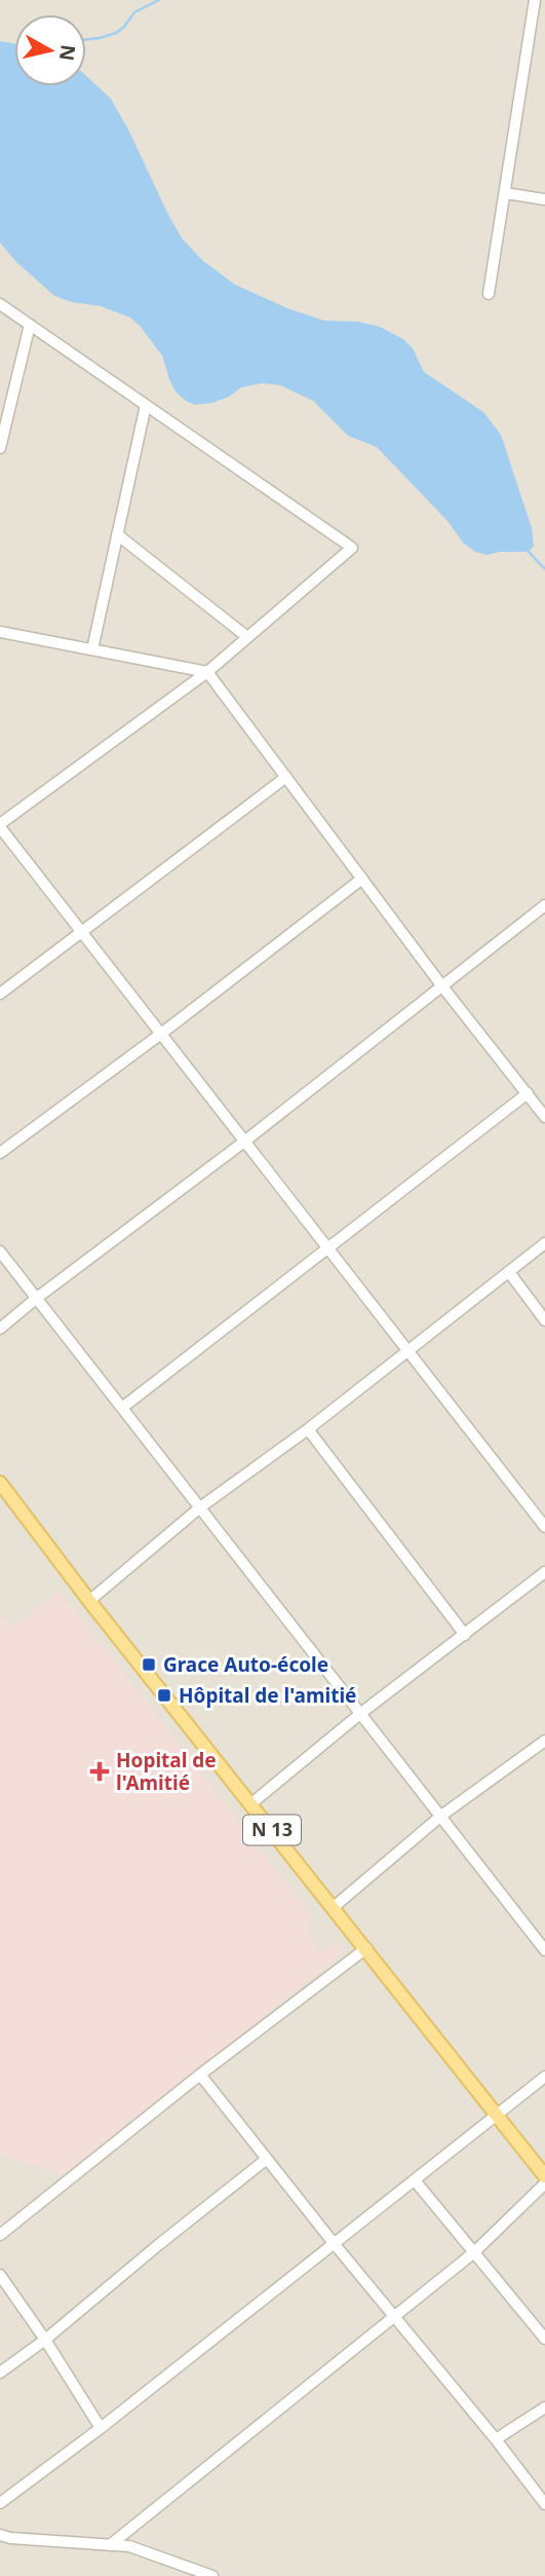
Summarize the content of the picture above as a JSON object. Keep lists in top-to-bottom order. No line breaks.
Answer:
{"streets":{"main road":["N 13"]},"places":{"transit":["Grace Auto-école","Hôpital de l'amitié"],"health":["Hopital de l'Amitié"]},"north":"right"}
